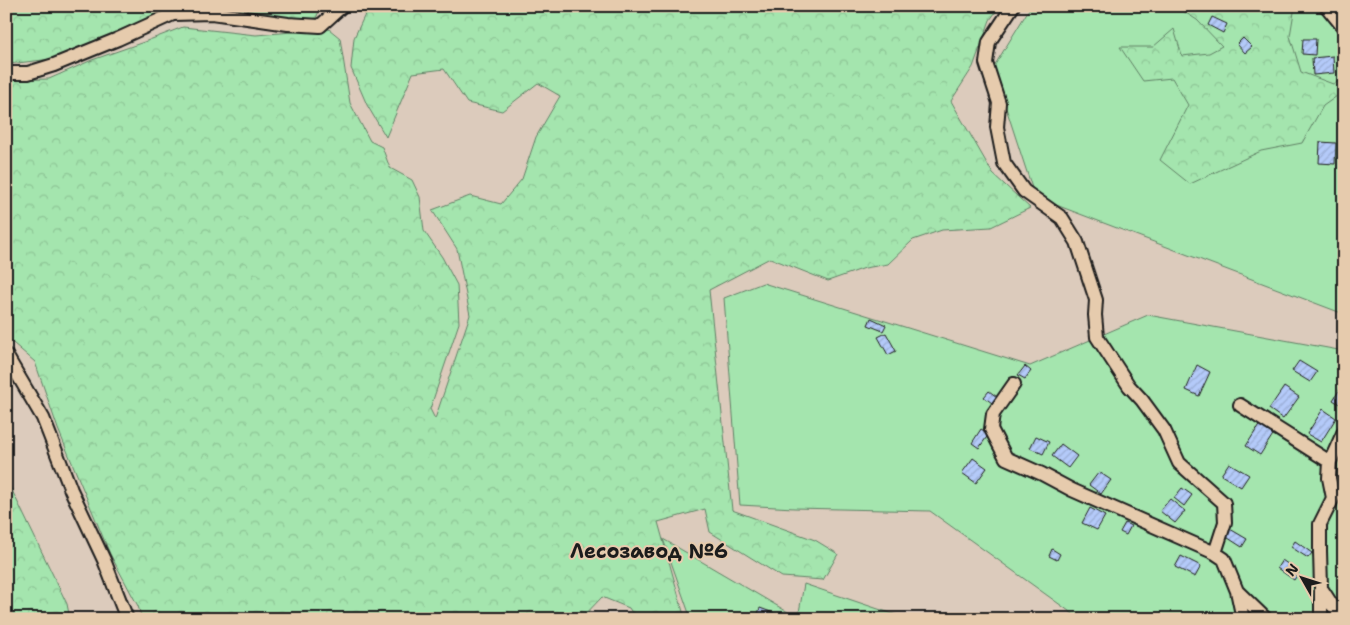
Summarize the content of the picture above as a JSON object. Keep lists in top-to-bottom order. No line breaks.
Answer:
{"districts":["Лесозавод №6"],"north":"top left"}
